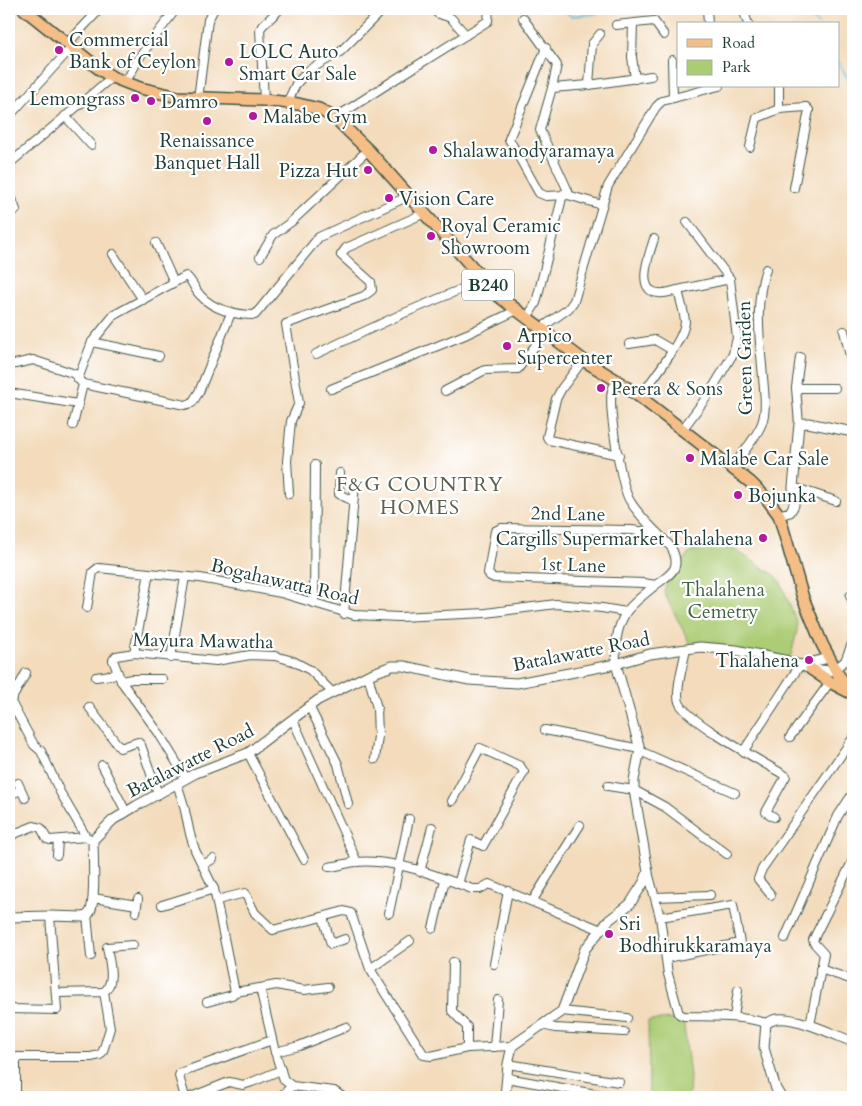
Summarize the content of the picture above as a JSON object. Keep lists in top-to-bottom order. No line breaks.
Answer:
{"streets":{"main road":["B240"],"street":["Green Garden","2nd Lane","1st Lane","Bogahawatta Road","Mayura Mawatha","Batalawatte Road"]},"crossings":[["B240","Green Garden"],["B240","Batalawatte Road"],["2nd Lane","1st Lane"],["Mayura Mawatha","Batalawatte Road"]],"districts":["F&G COUNTRY HOMES"],"parks":["Thalahena Cemetry"],"places":["Commercial Bank of Ceylon","LOLC Auto Smart Car Sale","Lemongrass","Damro","Malabe Gym","Renaissance Banquet Hall","Shalawanodyaramaya","Pizza Hut","Vision Care","Royal Ceramic Showroom","Arpico Supercenter","Perera & Sons","Malabe Car Sale","Bojunka","Cargills Supermarket Thalahena","Thalahena","Sri Bodhirukkaramaya"],"legend":["Road","Park"]}
